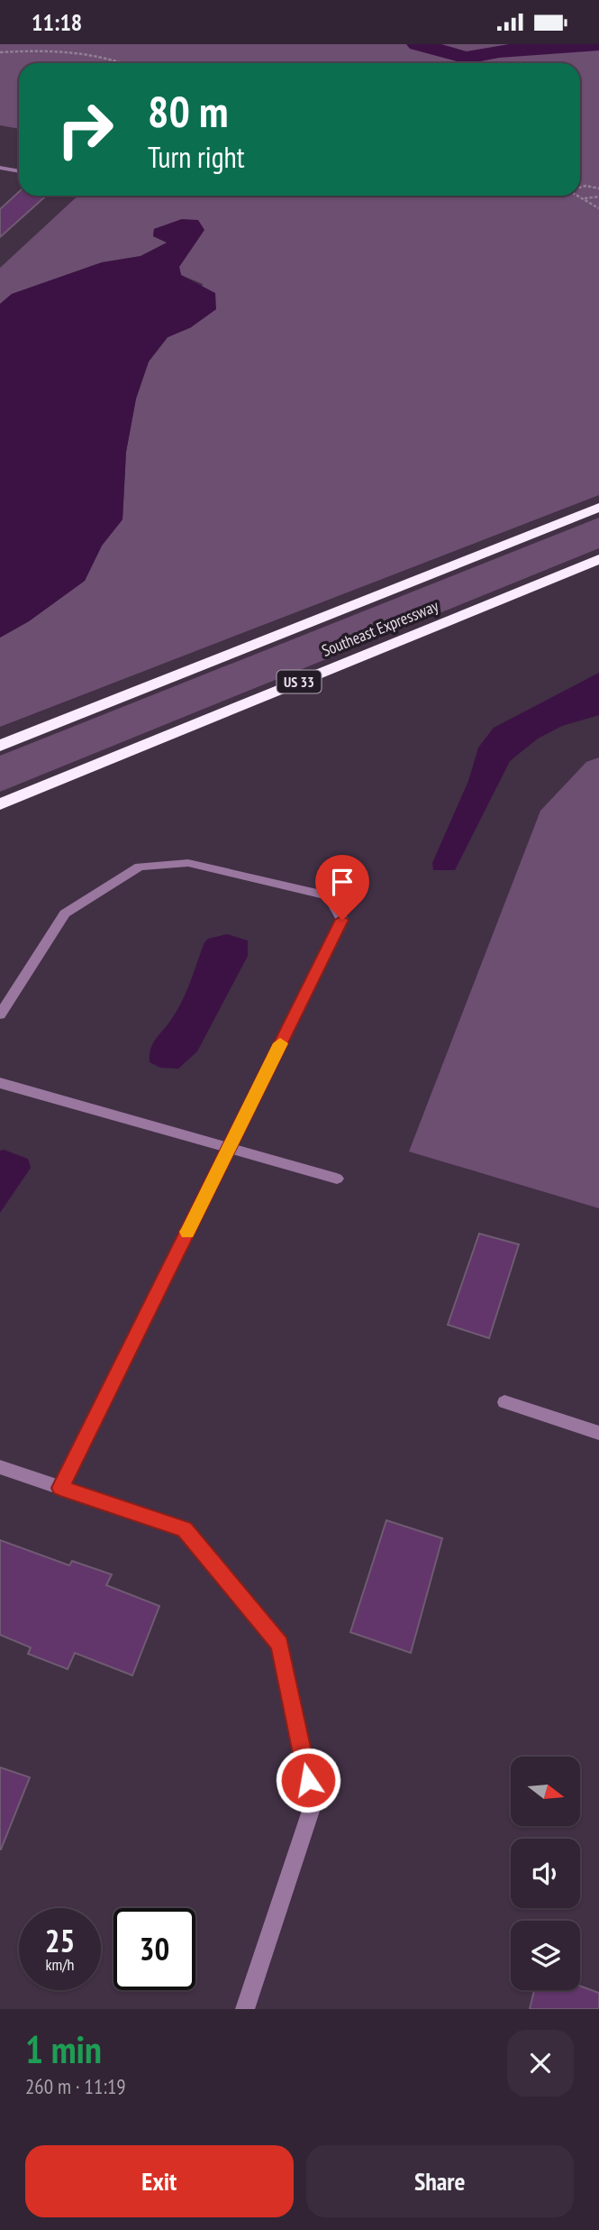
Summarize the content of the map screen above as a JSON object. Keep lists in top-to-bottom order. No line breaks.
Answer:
{"streets":{"highway":["Southeast Expressway","US 33"]},"north":"right","page":{"status":"11:18","turn":["80 m","Turn right"],"speed":"25 km/h","limit":"30","heading":["1 min","260 m · 11:19"],"buttons":["Exit","Share"]}}
